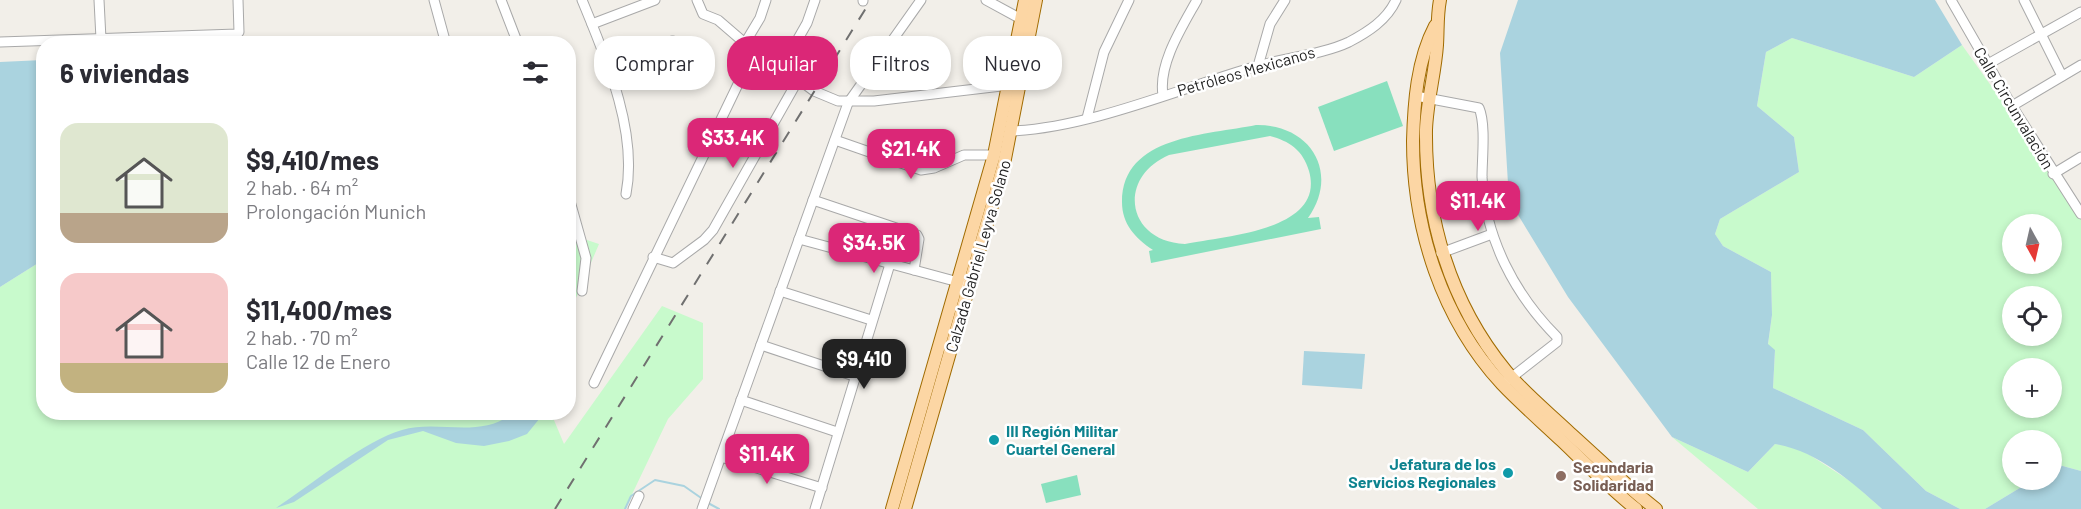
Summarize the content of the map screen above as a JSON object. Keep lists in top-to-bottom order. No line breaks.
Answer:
{"streets":{"main road":["Calzada Gabriel Leyva Solano"],"street":["Petróleos Mexicanos","Calle Circunvalación"]},"crossings":[["Petróleos Mexicanos","Calzada Gabriel Leyva Solano"]],"places":["III Región Militar Cuartel General","Jefatura de los Servicios Regionales","Secundaria Solidaridad"],"north":"bottom","page":{"chip":["Comprar","Alquilar","Filtros","Nuevo"],"heading":"6 viviendas","list":[{"name":"$9,410/mes","note":"2 hab. · 64 m² · Prolongación Munich"},{"name":"$11,400/mes","note":"2 hab. · 70 m² · Calle 12 de Enero"}],"price":["$33.4K","$21.4K","$11.4K","$34.5K","$9,410","$11.4K"],"map_buttons":["+","−"]}}
